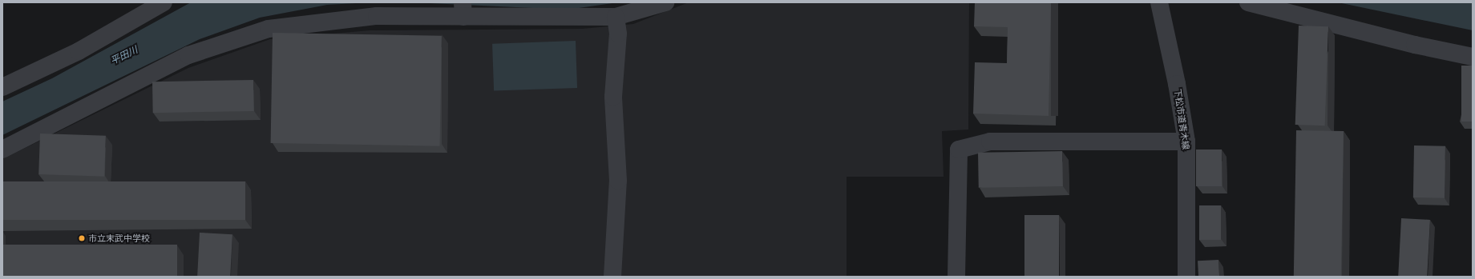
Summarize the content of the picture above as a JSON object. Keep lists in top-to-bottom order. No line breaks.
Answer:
{"streets":{"street":["下松市道青木線"]},"water":["平田川"],"places":["市立末武中学校"]}
